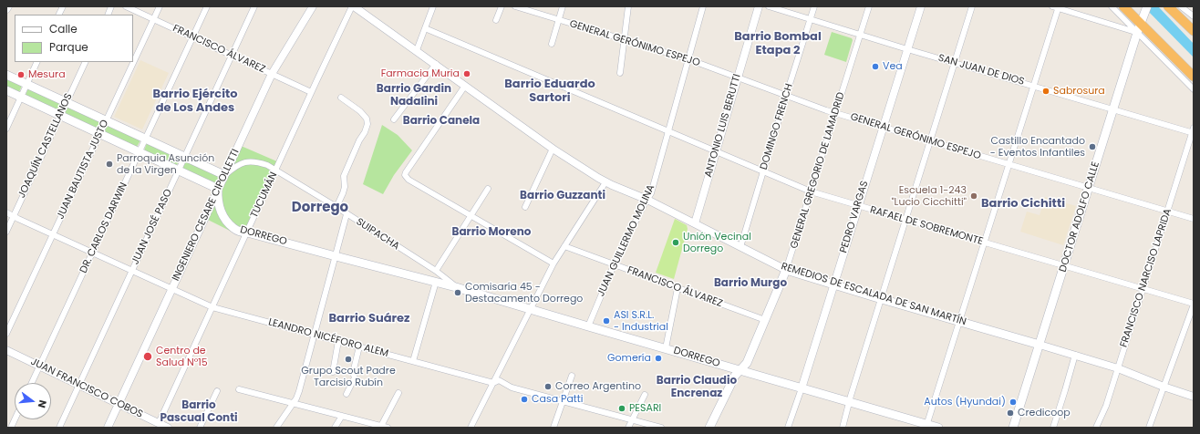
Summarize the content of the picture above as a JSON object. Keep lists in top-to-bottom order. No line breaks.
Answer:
{"streets":{"main road":["GENERAL GREGORIO DE LAMADRID","DOCTOR ADOLFO CALLE","DORREGO","REMEDIOS DE ESCALADA DE SAN MARTÍN"],"street":["GENERAL GERÓNIMO ESPEJO","FRANCISCO ÁLVAREZ","SAN JUAN DE DIOS","ANTONIO LUIS BERUTTI","DOMINGO FRENCH","JOAQUÍN CASTELLANOS","JUAN BAUTISTA JUSTO","TUCUMÁN","INGENIERO CESARE CIPOLLETTI","PEDRO VARGAS","RAFAEL DE SOBREMONTE","JUAN JOSÉ PASO","DR. CARLOS DARWIN","SUIPACHA","JUAN GUILLERMO MOLINA","FRANCISCO NARCISO LAPRIDA","LEANDRO NICÉFORO ALEM","JUAN FRANCISCO COBOS"]},"crossings":[["GENERAL GERÓNIMO ESPEJO","ANTONIO LUIS BERUTTI"],["GENERAL GERÓNIMO ESPEJO","DOMINGO FRENCH"],["GENERAL GERÓNIMO ESPEJO","GENERAL GREGORIO DE LAMADRID"],["GENERAL GERÓNIMO ESPEJO","PEDRO VARGAS"],["GENERAL GERÓNIMO ESPEJO","DOCTOR ADOLFO CALLE"],["GENERAL GERÓNIMO ESPEJO","JUAN GUILLERMO MOLINA"],["GENERAL GERÓNIMO ESPEJO","FRANCISCO NARCISO LAPRIDA"],["FRANCISCO ÁLVAREZ","JUAN BAUTISTA JUSTO"],["FRANCISCO ÁLVAREZ","GENERAL GREGORIO DE LAMADRID"],["FRANCISCO ÁLVAREZ","TUCUMÁN"],["FRANCISCO ÁLVAREZ","INGENIERO CESARE CIPOLLETTI"],["FRANCISCO ÁLVAREZ","JUAN JOSÉ PASO"],["FRANCISCO ÁLVAREZ","DR. CARLOS DARWIN"],["FRANCISCO ÁLVAREZ","JUAN GUILLERMO MOLINA"],["SAN JUAN DE DIOS","DOMINGO FRENCH"],["SAN JUAN DE DIOS","GENERAL GREGORIO DE LAMADRID"],["SAN JUAN DE DIOS","PEDRO VARGAS"],["SAN JUAN DE DIOS","DOCTOR ADOLFO CALLE"],["SAN JUAN DE DIOS","FRANCISCO NARCISO LAPRIDA"],["ANTONIO LUIS BERUTTI","RAFAEL DE SOBREMONTE"],["ANTONIO LUIS BERUTTI","REMEDIOS DE ESCALADA DE SAN MARTÍN"],["DOMINGO FRENCH","RAFAEL DE SOBREMONTE"],["DOMINGO FRENCH","REMEDIOS DE ESCALADA DE SAN MARTÍN"],["JOAQUÍN CASTELLANOS","LEANDRO NICÉFORO ALEM"],["JUAN BAUTISTA JUSTO","LEANDRO NICÉFORO ALEM"],["GENERAL GREGORIO DE LAMADRID","RAFAEL DE SOBREMONTE"],["GENERAL GREGORIO DE LAMADRID","DORREGO"],["GENERAL GREGORIO DE LAMADRID","REMEDIOS DE ESCALADA DE SAN MARTÍN"],["TUCUMÁN","SUIPACHA"],["TUCUMÁN","DORREGO"],["TUCUMÁN","REMEDIOS DE ESCALADA DE SAN MARTÍN"],["TUCUMÁN","LEANDRO NICÉFORO ALEM"],["TUCUMÁN","JUAN FRANCISCO COBOS"],["INGENIERO CESARE CIPOLLETTI","SUIPACHA"],["INGENIERO CESARE CIPOLLETTI","DORREGO"],["INGENIERO CESARE CIPOLLETTI","LEANDRO NICÉFORO ALEM"],["INGENIERO CESARE CIPOLLETTI","JUAN FRANCISCO COBOS"],["PEDRO VARGAS","RAFAEL DE SOBREMONTE"],["PEDRO VARGAS","DORREGO"],["PEDRO VARGAS","REMEDIOS DE ESCALADA DE SAN MARTÍN"],["DOCTOR ADOLFO CALLE","RAFAEL DE SOBREMONTE"],["DOCTOR ADOLFO CALLE","REMEDIOS DE ESCALADA DE SAN MARTÍN"],["RAFAEL DE SOBREMONTE","JUAN GUILLERMO MOLINA"],["RAFAEL DE SOBREMONTE","FRANCISCO NARCISO LAPRIDA"],["JUAN JOSÉ PASO","LEANDRO NICÉFORO ALEM"],["JUAN JOSÉ PASO","JUAN FRANCISCO COBOS"],["DR. CARLOS DARWIN","LEANDRO NICÉFORO ALEM"],["DR. CARLOS DARWIN","JUAN FRANCISCO COBOS"],["SUIPACHA","DORREGO"],["DORREGO","JUAN GUILLERMO MOLINA"],["JUAN GUILLERMO MOLINA","REMEDIOS DE ESCALADA DE SAN MARTÍN"],["FRANCISCO NARCISO LAPRIDA","REMEDIOS DE ESCALADA DE SAN MARTÍN"]],"districts":["Barrio Bombal Etapa 2","Barrio Eduardo Sartori","Barrio Gardin Nadalini","Barrio Ejército de Los Andes","Barrio Canela","Barrio Guzzanti","Barrio Cichitti","Dorrego","Barrio Moreno","Barrio Murgo","Barrio Suárez","Barrio Claudio Encrenaz","Barrio Pascual Conti"],"places":["Vea","Farmacia Muria","Mesura","Sabrosura","Castillo Encantado - Eventos Infantiles","Parroquia Asunción de la Virgen","Escuela 1-243 \"Lucio Cicchitti\"","Unión Vecinal Dorrego","Comisaría 45 - Destacamento Dorrego","ASI S.R.L. - Industrial","Centro de Salud N°15","Gomería","Grupo Scout Padre Tarcisio Rubín","Correo Argentino","Casa Patti","Autos (Hyundai)","PESARI","Credicoop"],"legend":["Calle","Parque"],"north":"right"}
